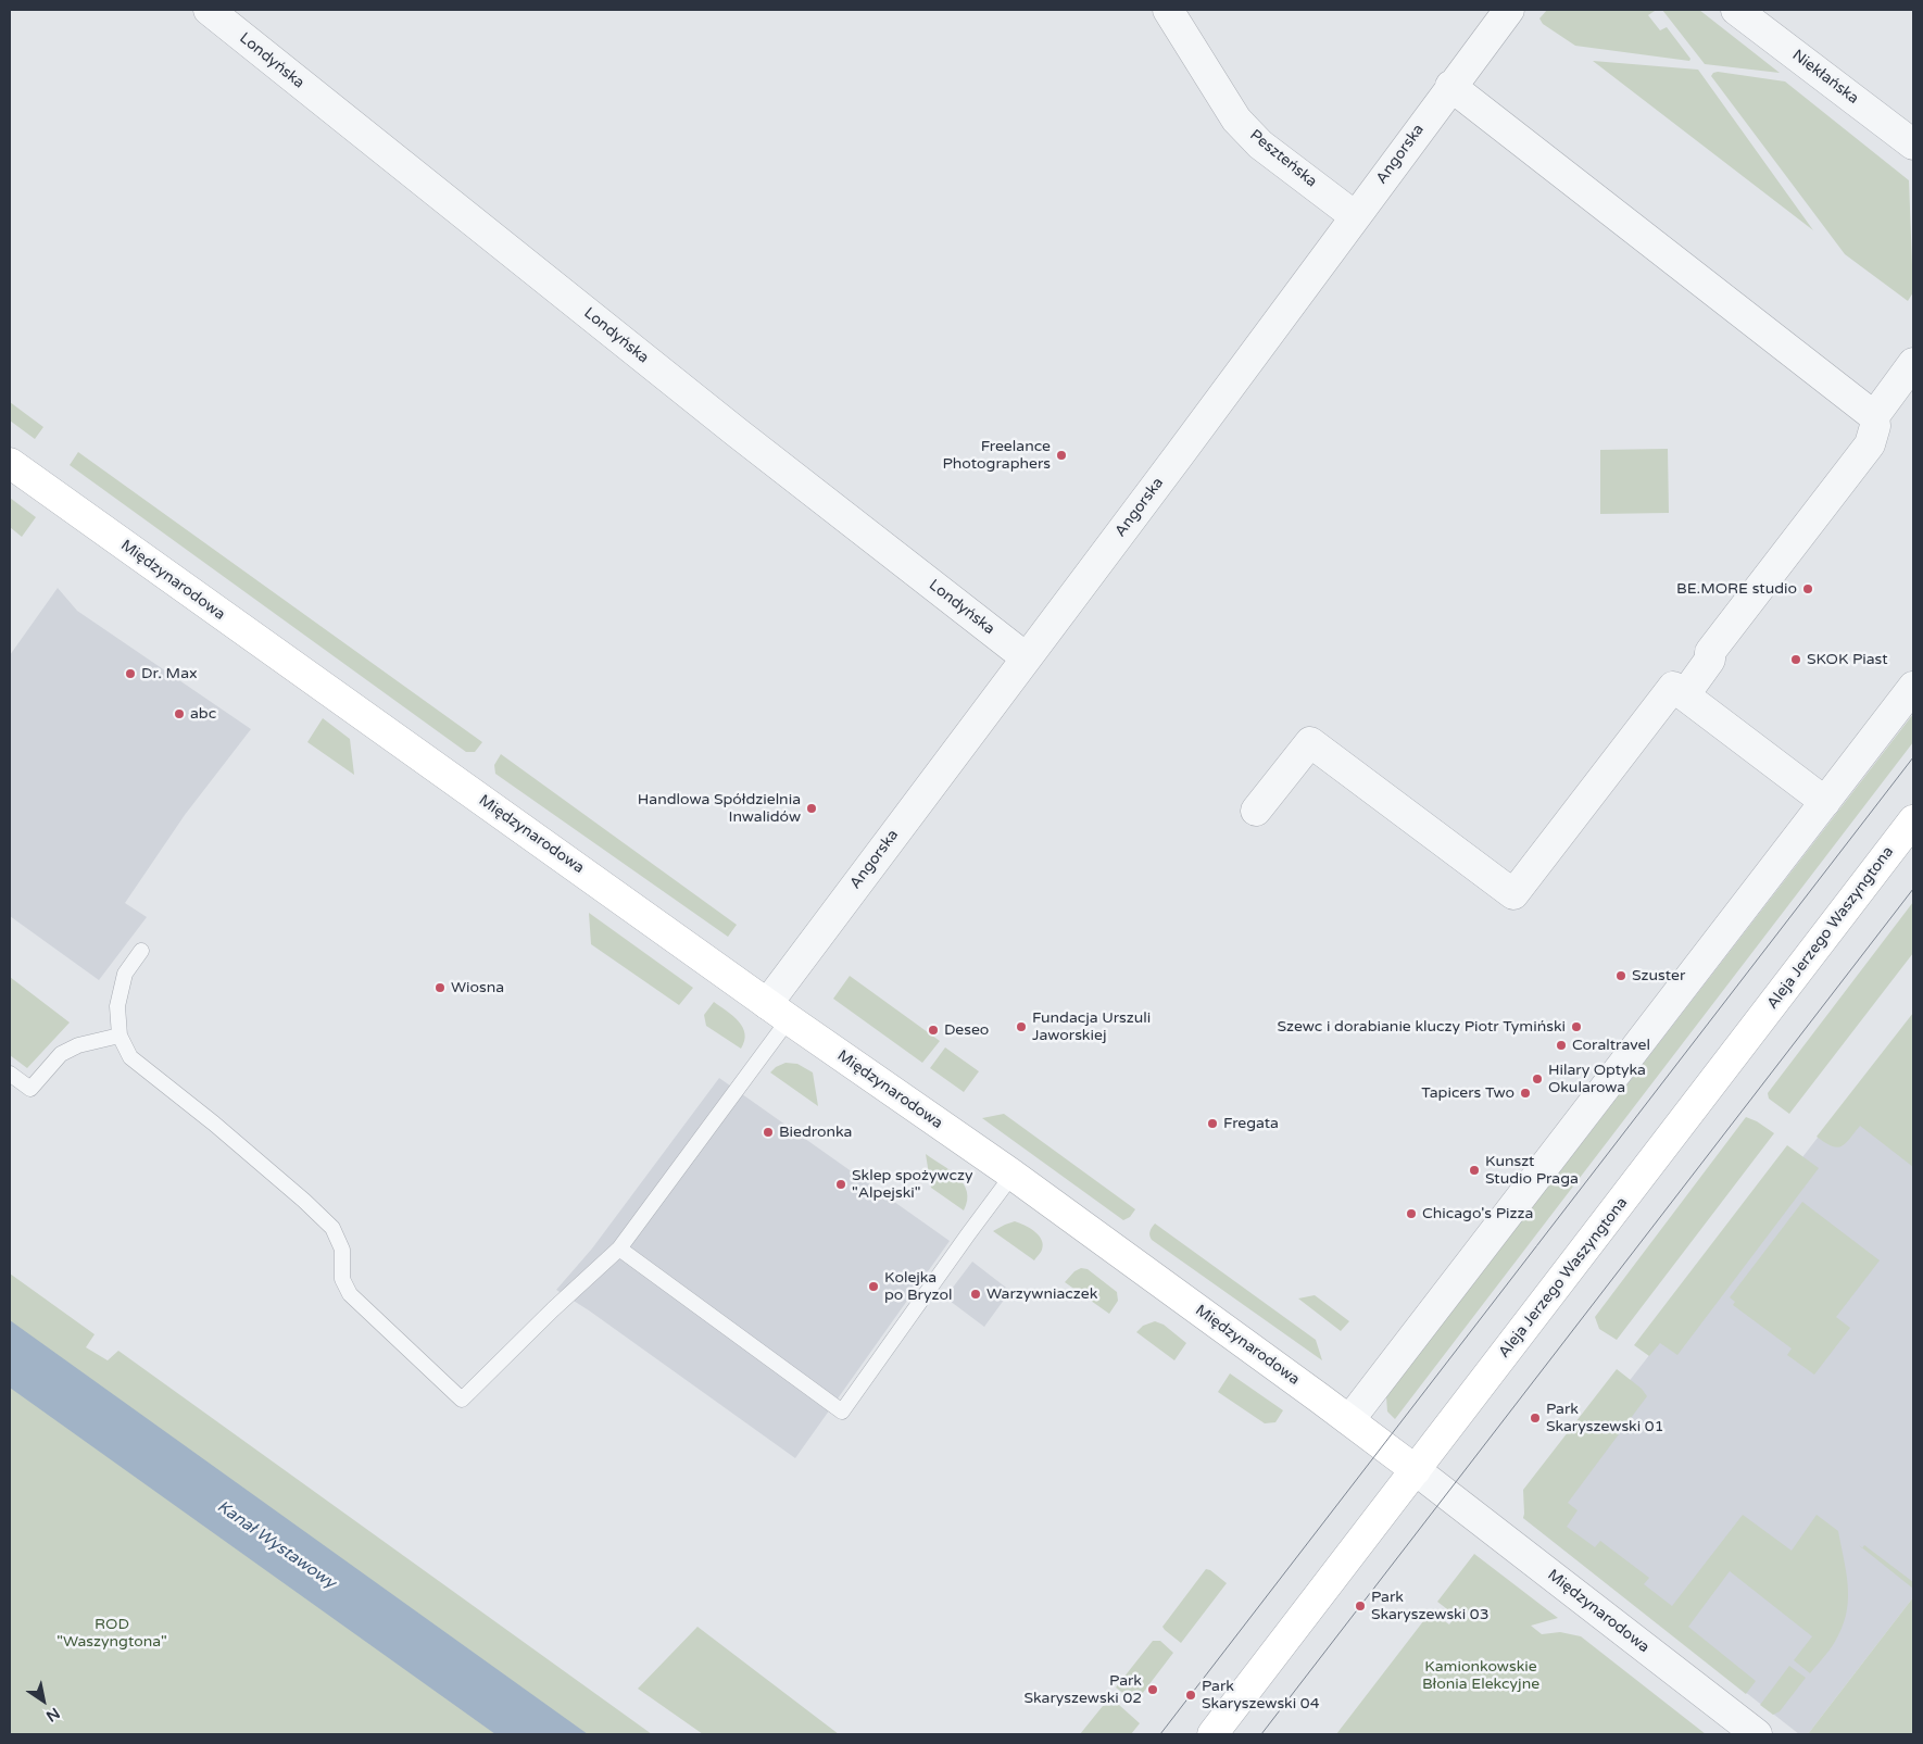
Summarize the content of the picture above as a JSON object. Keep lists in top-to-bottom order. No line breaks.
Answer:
{"streets":{"street":["Londyńska","Niekłańska","Angorska","Peszteńska","Międzynarodowa","Aleja Jerzego Waszyngtona"]},"crossings":[["Londyńska","Angorska"],["Angorska","Peszteńska"],["Angorska","Międzynarodowa"],["Międzynarodowa","Aleja Jerzego Waszyngtona"]],"water":["Kanał Wystawowy"],"parks":["ROD \"Waszyngtona\"","Kamionkowskie Błonia Elekcyjne"],"places":["Freelance Photographers","BE.MORE studio","SKOK Piast","Dr. Max","abc","Handlowa Spółdzielnia Inwalidów","Szuster","Wiosna","Fundacja Urszuli Jaworskiej","Szewc i dorabianie kluczy Piotr Tymiński","Deseo","Coraltravel","Hilary Optyka Okularowa","Tapicers Two","Fregata","Biedronka","Kunszt Studio Praga","Sklep spożywczy \"Alpejski\"","Chicago's Pizza","Kolejka po Bryzol","Warzywniaczek","Park Skaryszewski 01","Park Skaryszewski 03","Park Skaryszewski 02","Park Skaryszewski 04"],"north":"bottom right"}
